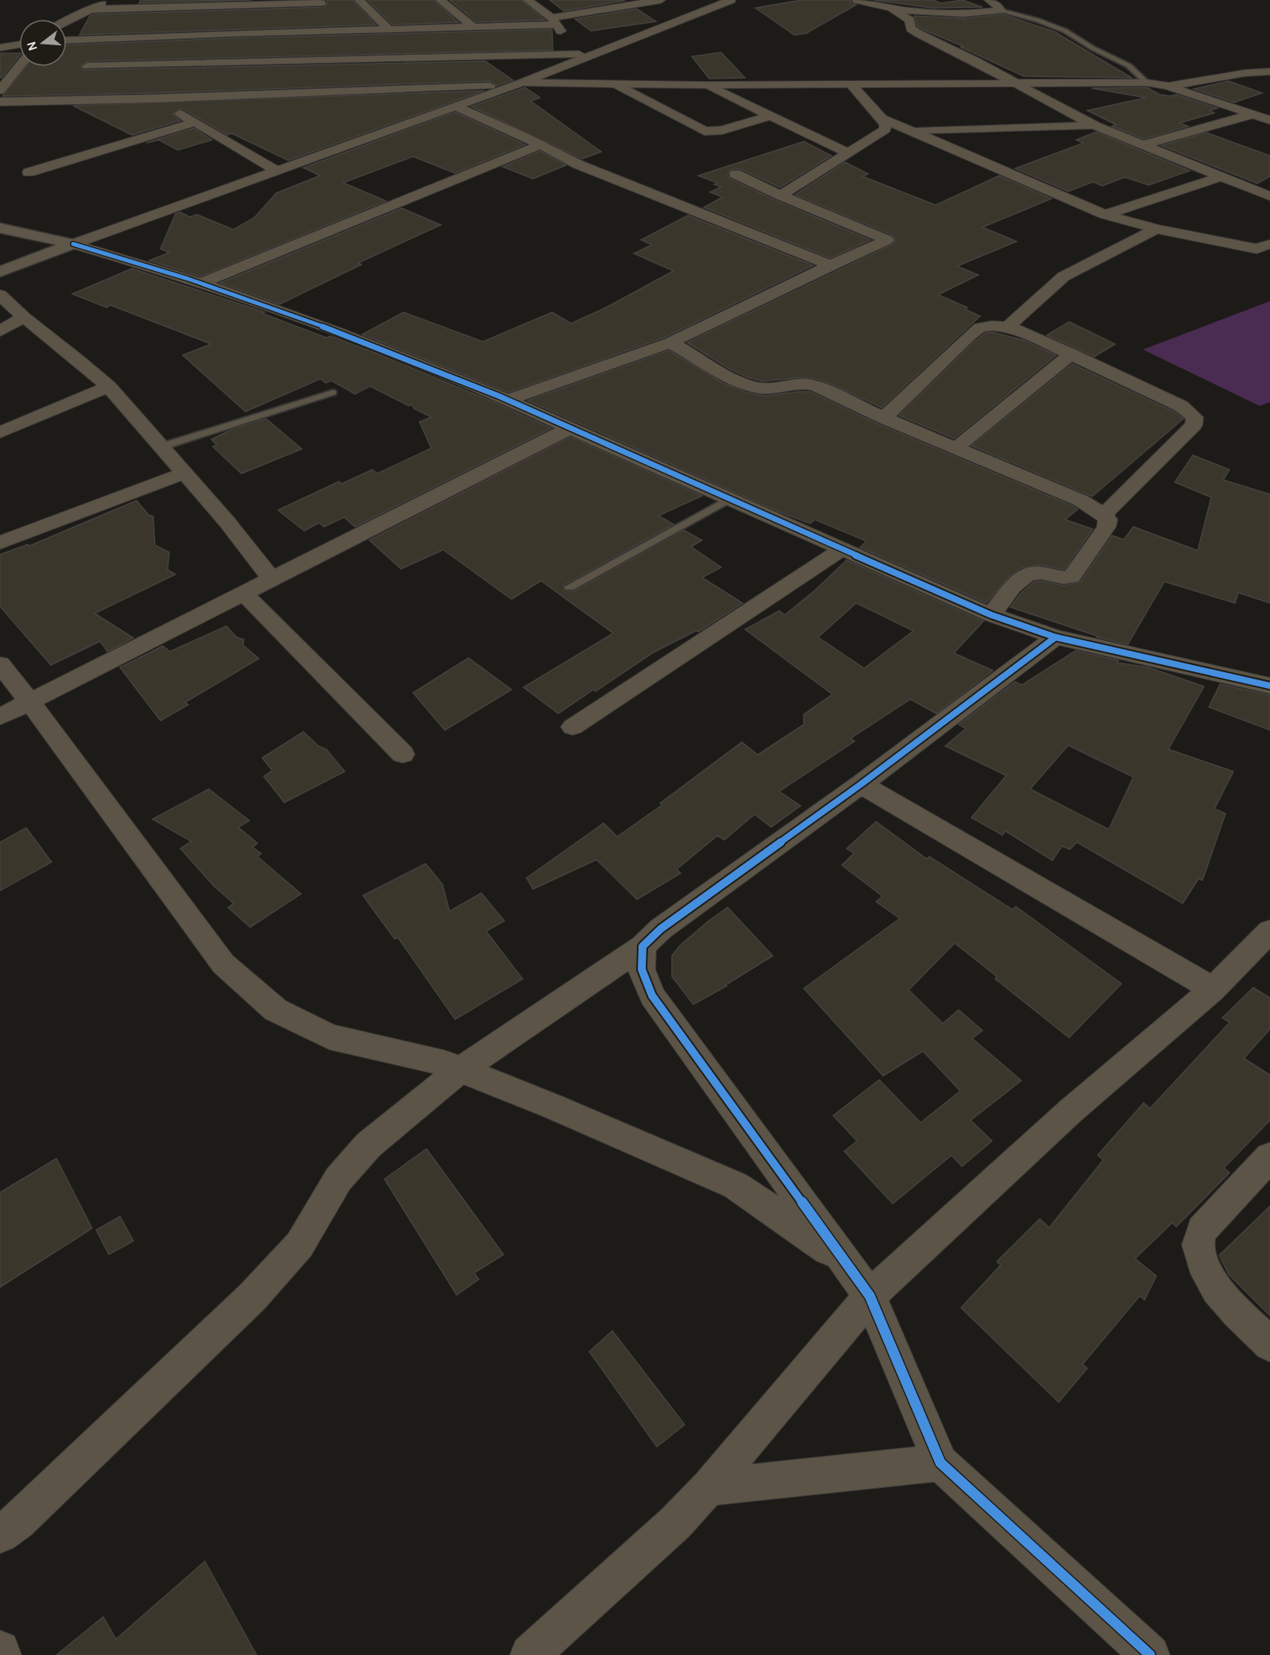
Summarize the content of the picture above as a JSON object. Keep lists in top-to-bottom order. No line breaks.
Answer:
{"north":"left"}
